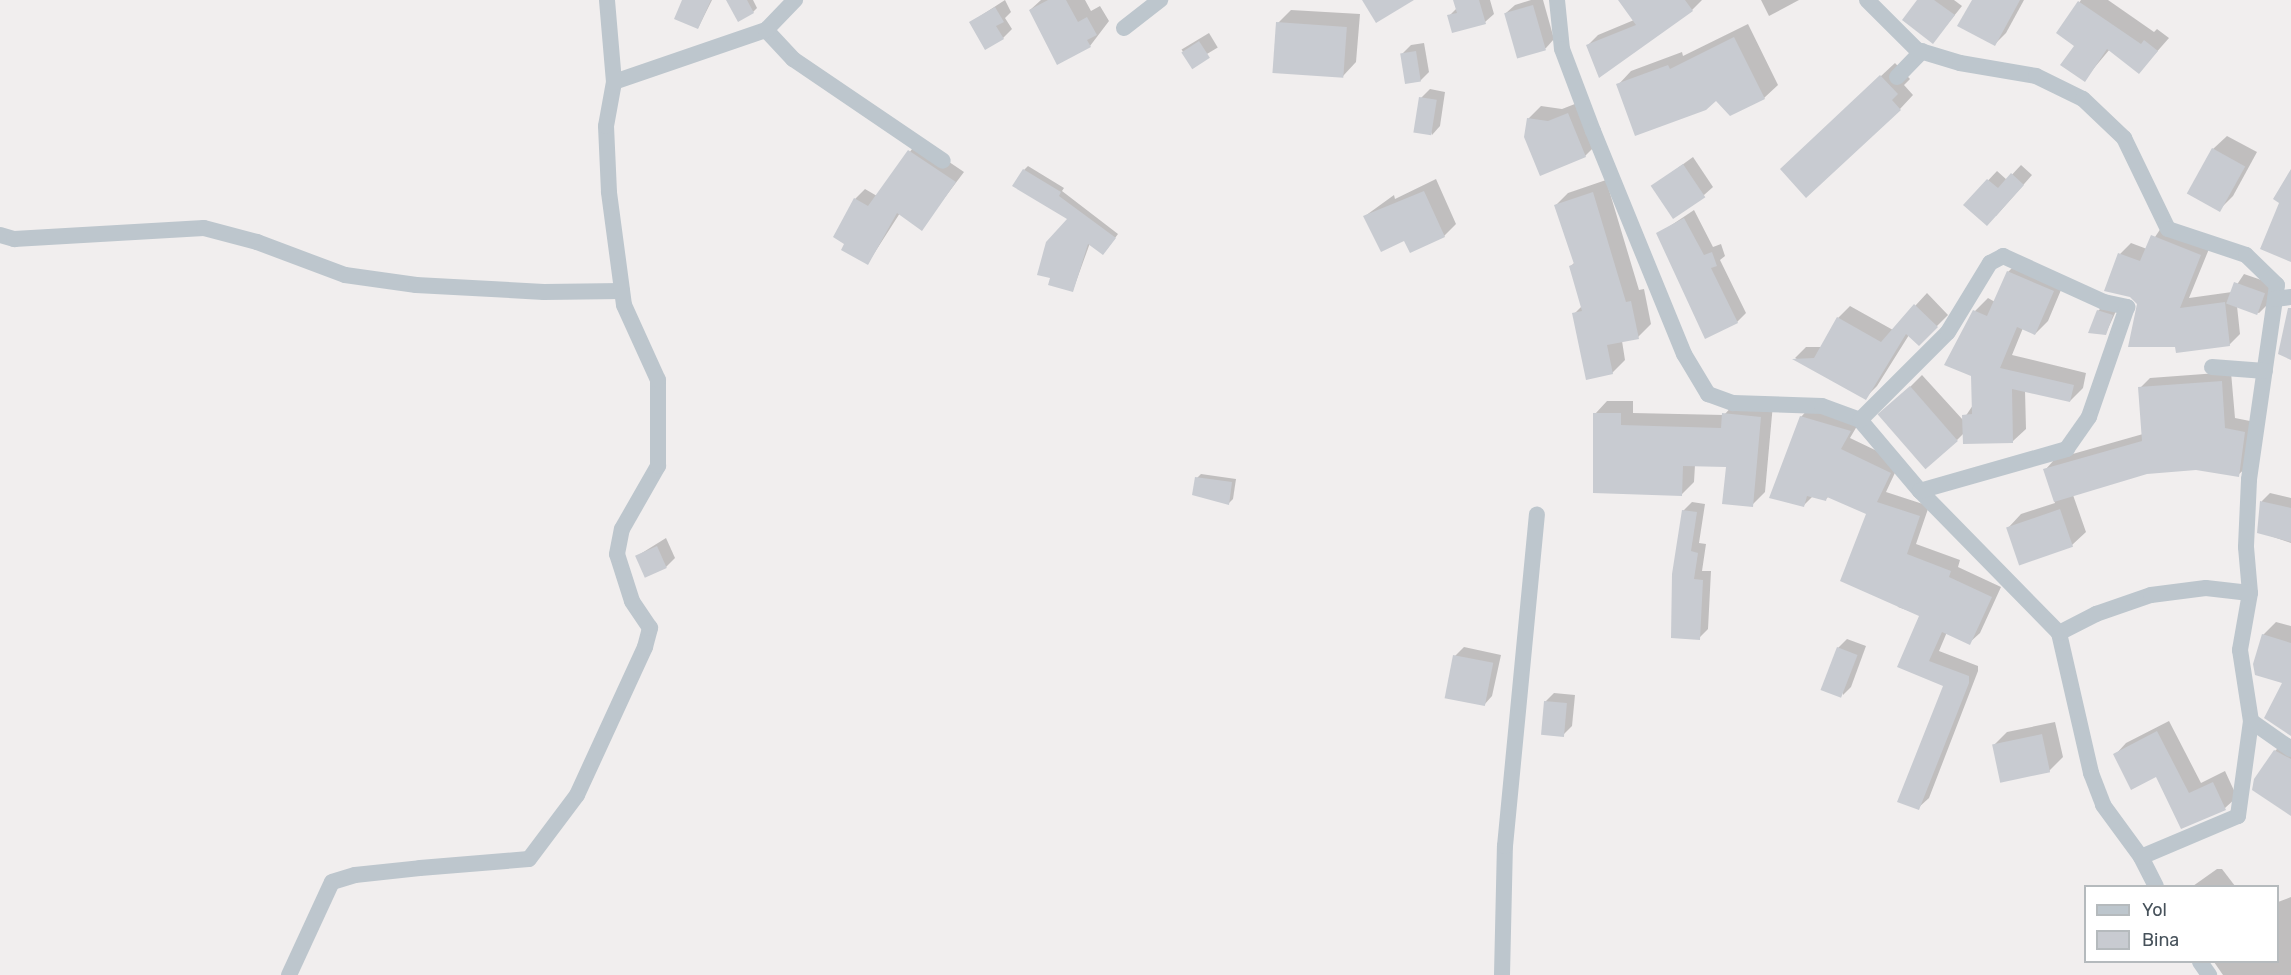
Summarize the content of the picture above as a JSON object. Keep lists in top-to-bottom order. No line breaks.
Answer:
{"legend":["Yol","Bina"]}
